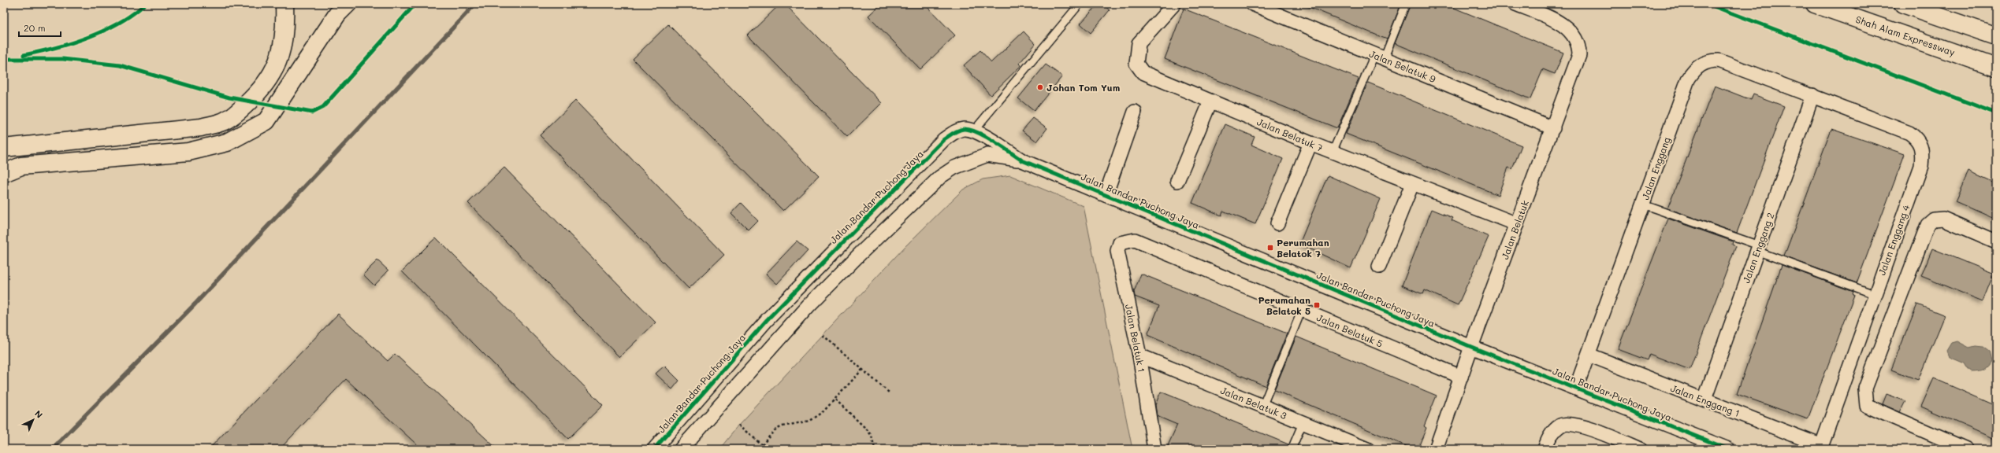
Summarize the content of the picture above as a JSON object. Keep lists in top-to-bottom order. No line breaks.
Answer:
{"streets":{"highway":["Shah Alam Expressway"],"street":["Jalan Belatuk 9","Jalan Belatuk 7","Jalan Enggang","Jalan Bandar Puchong Jaya","Jalan Belatuk","Jalan Enggang 4","Jalan Enggang 2","Jalan Belatuk 5","Jalan Belatuk 1","Jalan Enggang 1","Jalan Belatuk 3"]},"crossings":[["Jalan Belatuk 9","Jalan Belatuk"],["Jalan Belatuk 7","Jalan Belatuk"],["Jalan Enggang","Jalan Bandar Puchong Jaya"],["Jalan Enggang","Jalan Enggang 4"],["Jalan Enggang","Jalan Enggang 2"],["Jalan Enggang","Jalan Enggang 1"],["Jalan Bandar Puchong Jaya","Jalan Belatuk"],["Jalan Belatuk","Jalan Belatuk 5"],["Jalan Enggang 4","Jalan Enggang 2"],["Jalan Enggang 4","Jalan Enggang 1"],["Jalan Enggang 2","Jalan Enggang 1"],["Jalan Belatuk 5","Jalan Belatuk 1"],["Jalan Belatuk 1","Jalan Belatuk 3"]],"places":{"other":["Johan Tom Yum"],"transit":["Perumahan Belatok 7","Perumahan Belatok 5"]},"scale_bar":"20 m","north":"top right"}
